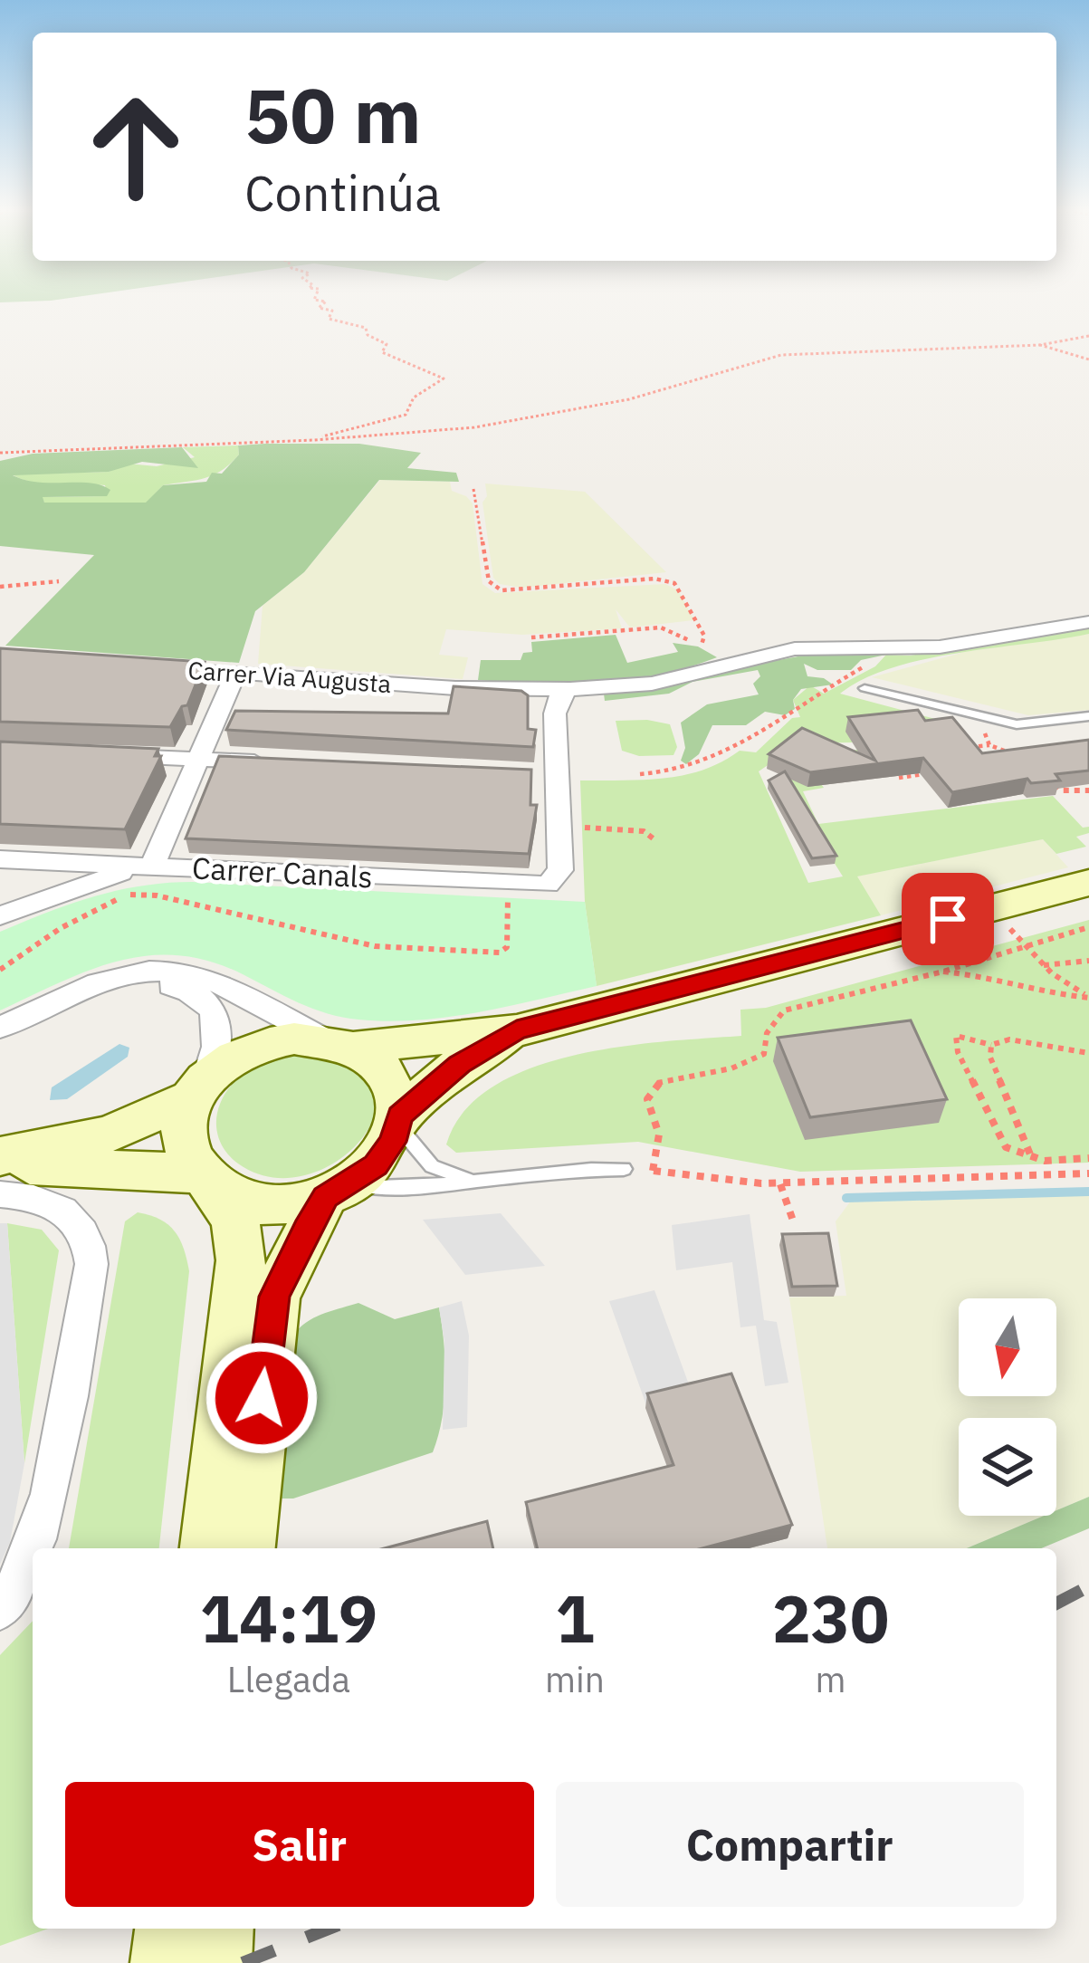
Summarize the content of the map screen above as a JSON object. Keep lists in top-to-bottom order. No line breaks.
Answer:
{"streets":{"street":["Carrer Via Augusta","Carrer Canals"]},"north":"bottom","page":{"turn":["50 m","Continúa"],"eta":["14:19","Llegada","1","min","230","m"],"buttons":["Salir","Compartir"]}}
